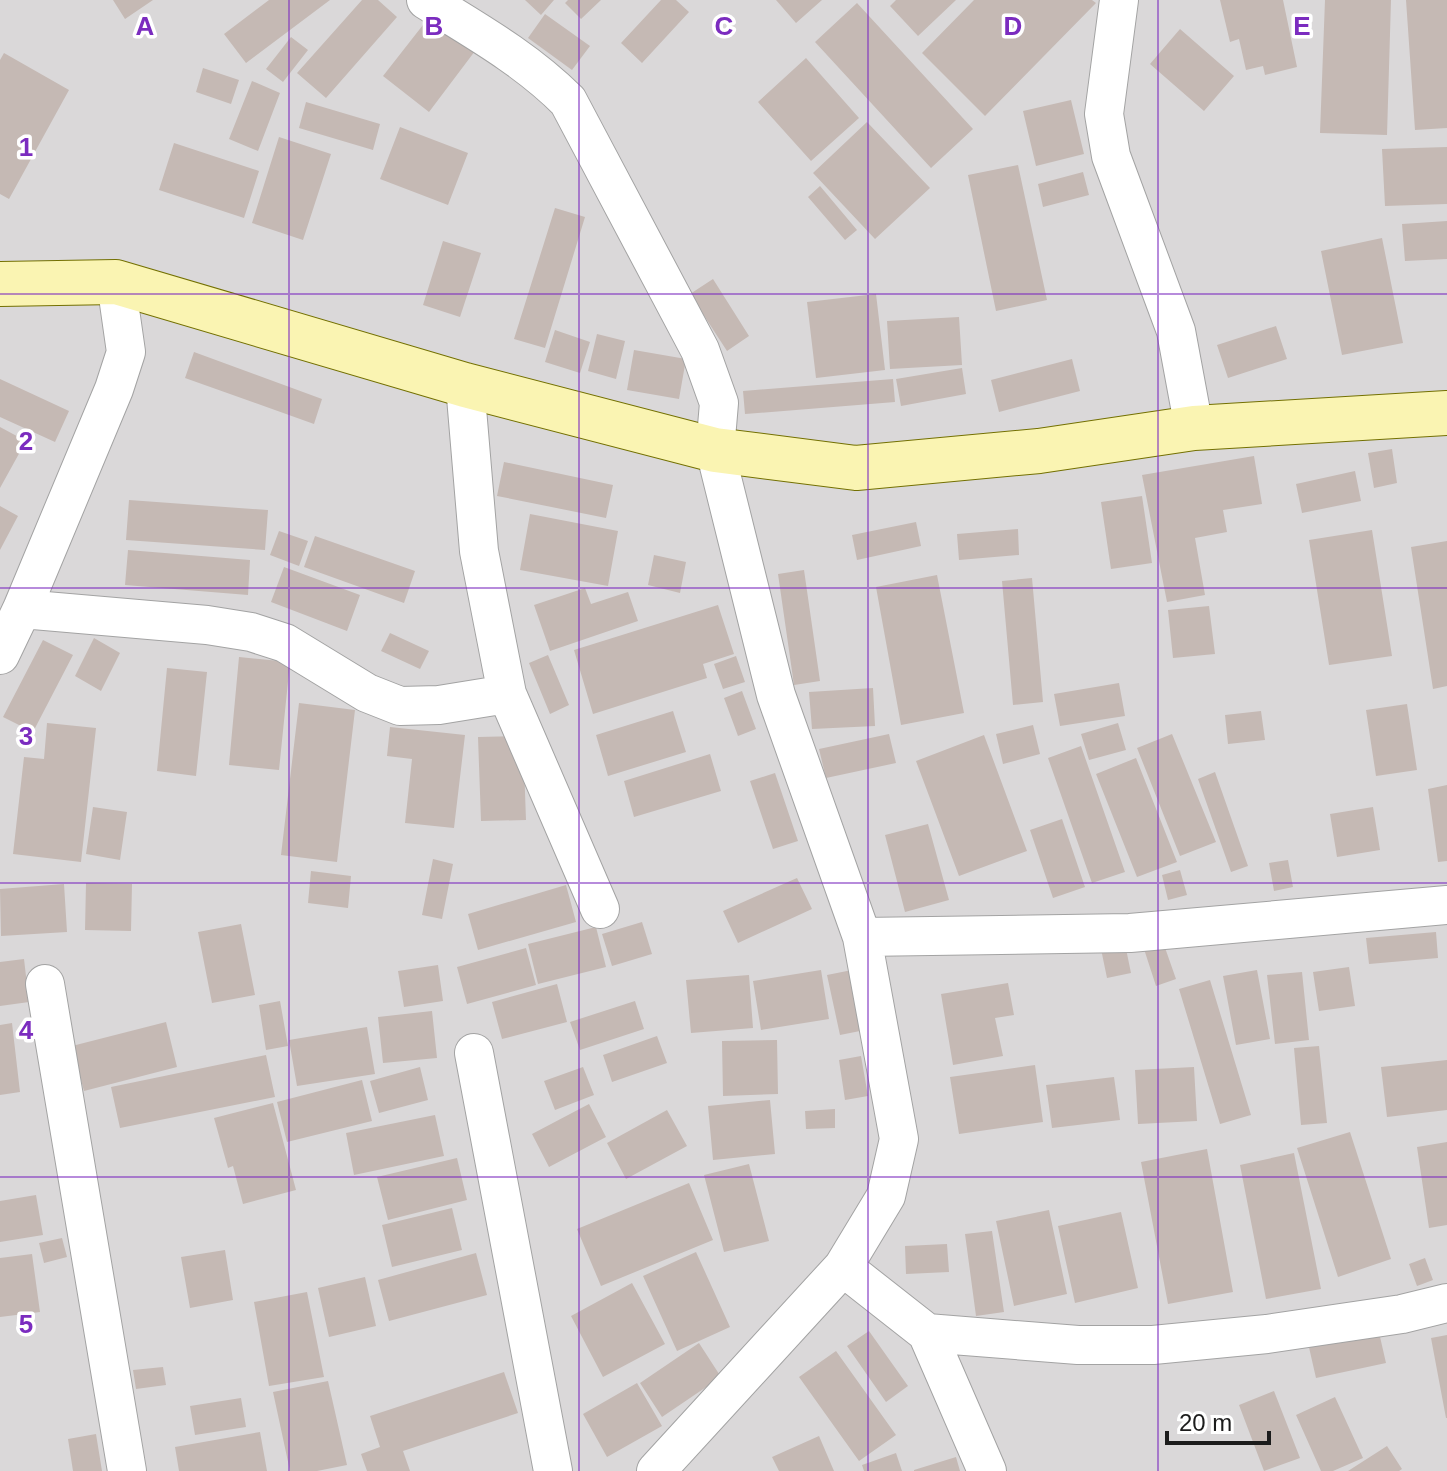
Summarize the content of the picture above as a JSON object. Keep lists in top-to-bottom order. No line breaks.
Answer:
{"scale_bar":"20 m","grid":{"columns":["A","B","C","D","E"],"rows":["1","2","3","4","5"]}}
